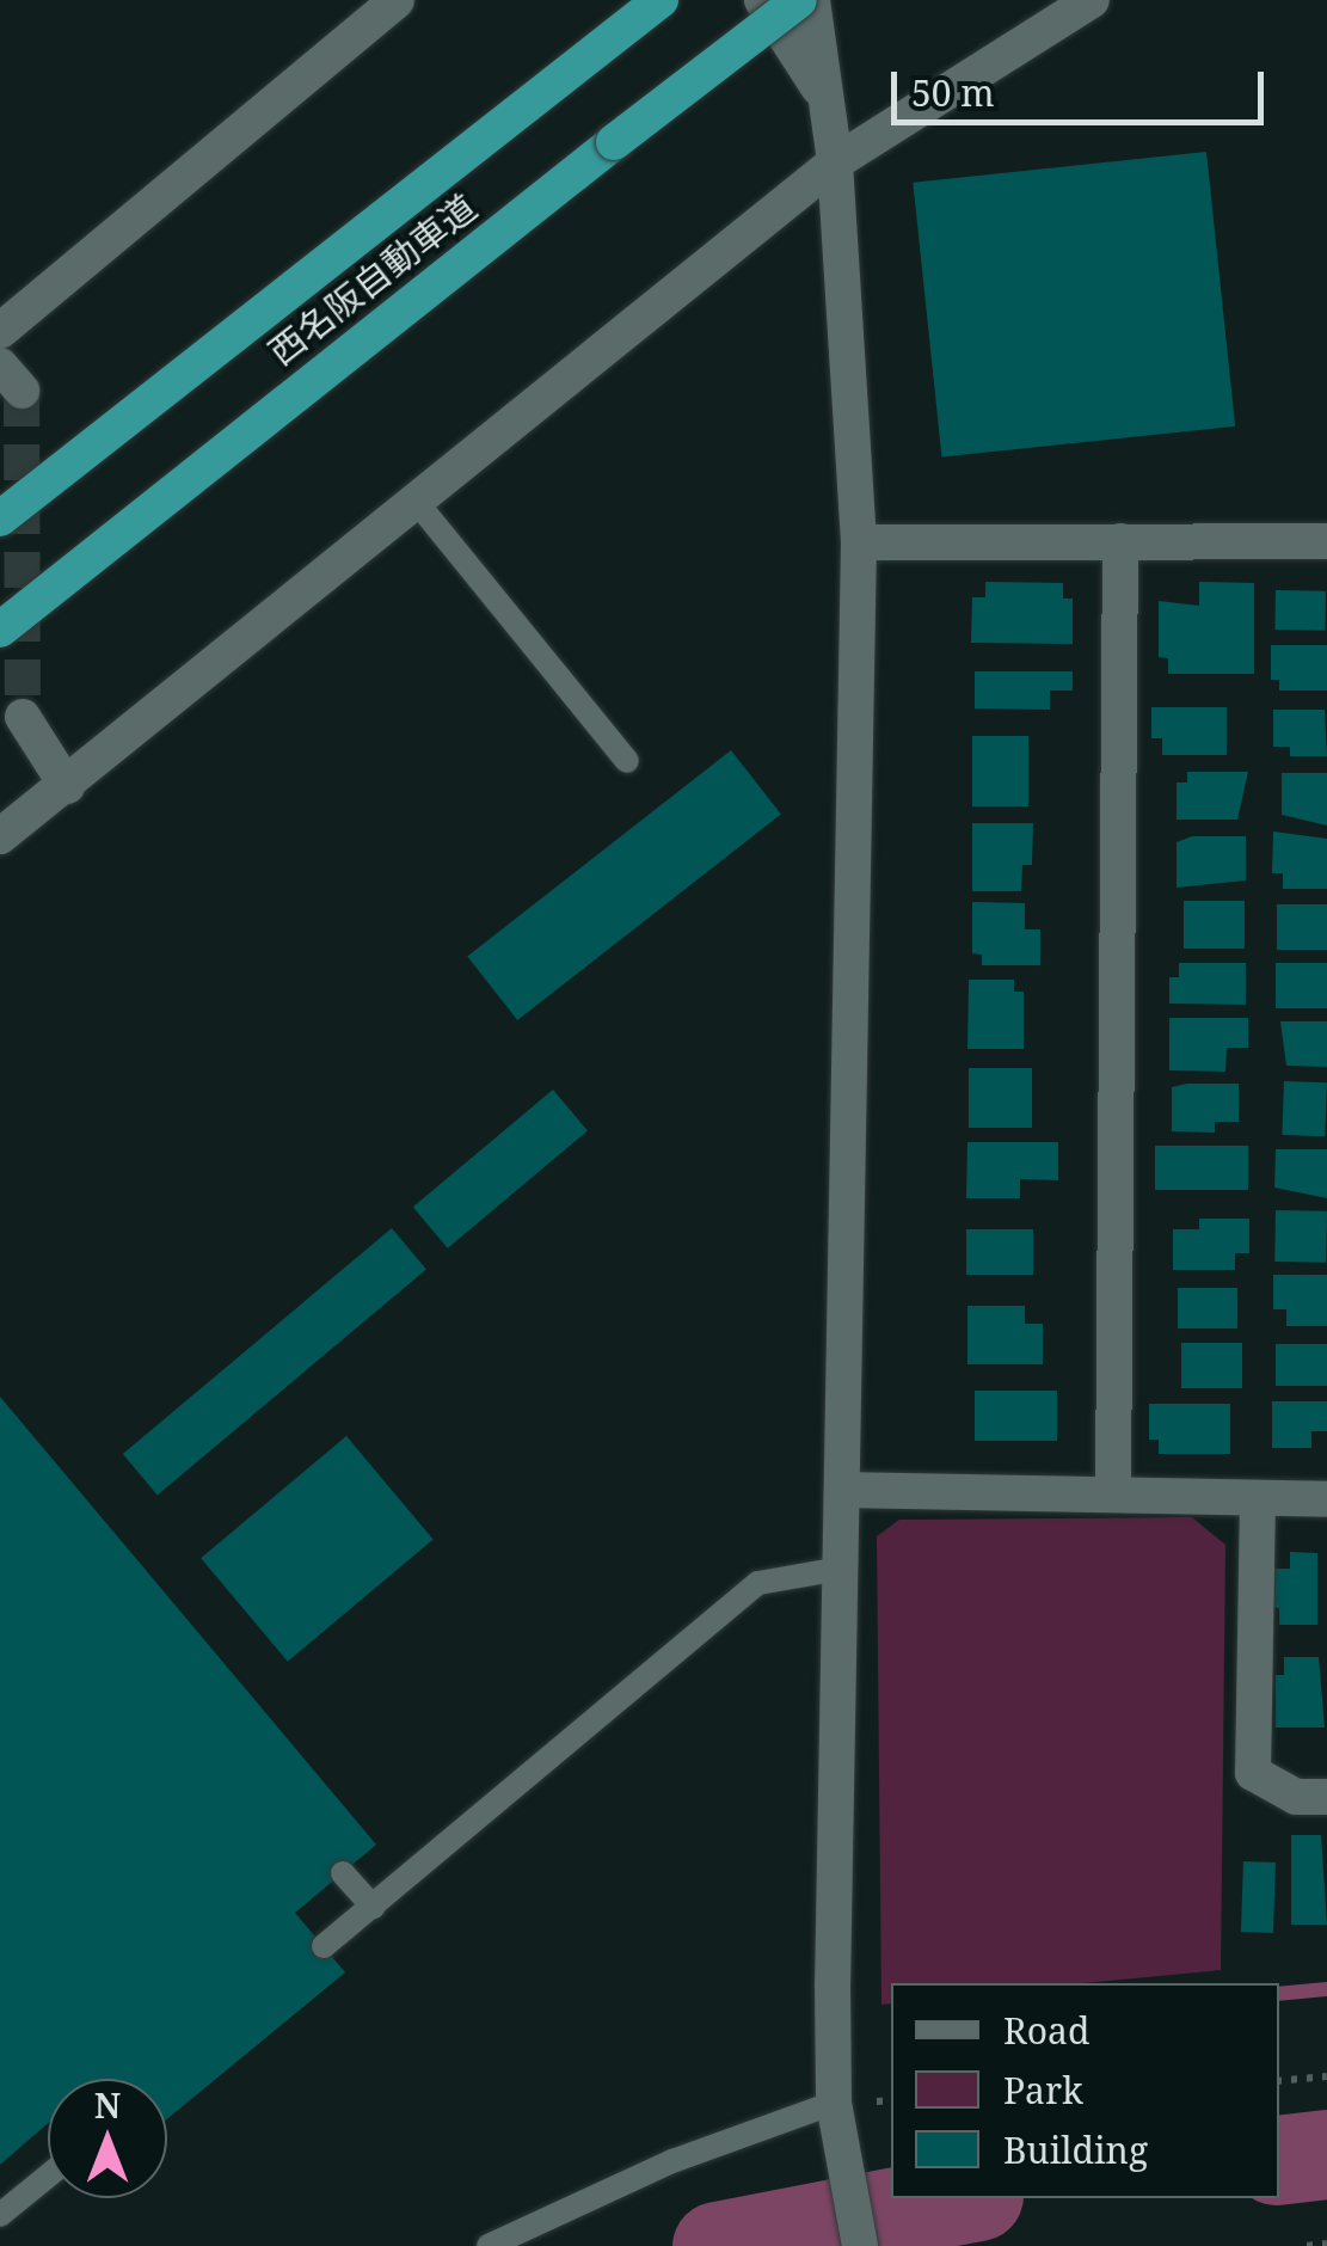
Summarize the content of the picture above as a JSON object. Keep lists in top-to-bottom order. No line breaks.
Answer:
{"streets":{"highway":["西名阪自動車道"]},"legend":["Road","Park","Building"],"scale_bar":"50 m","north":"top"}
